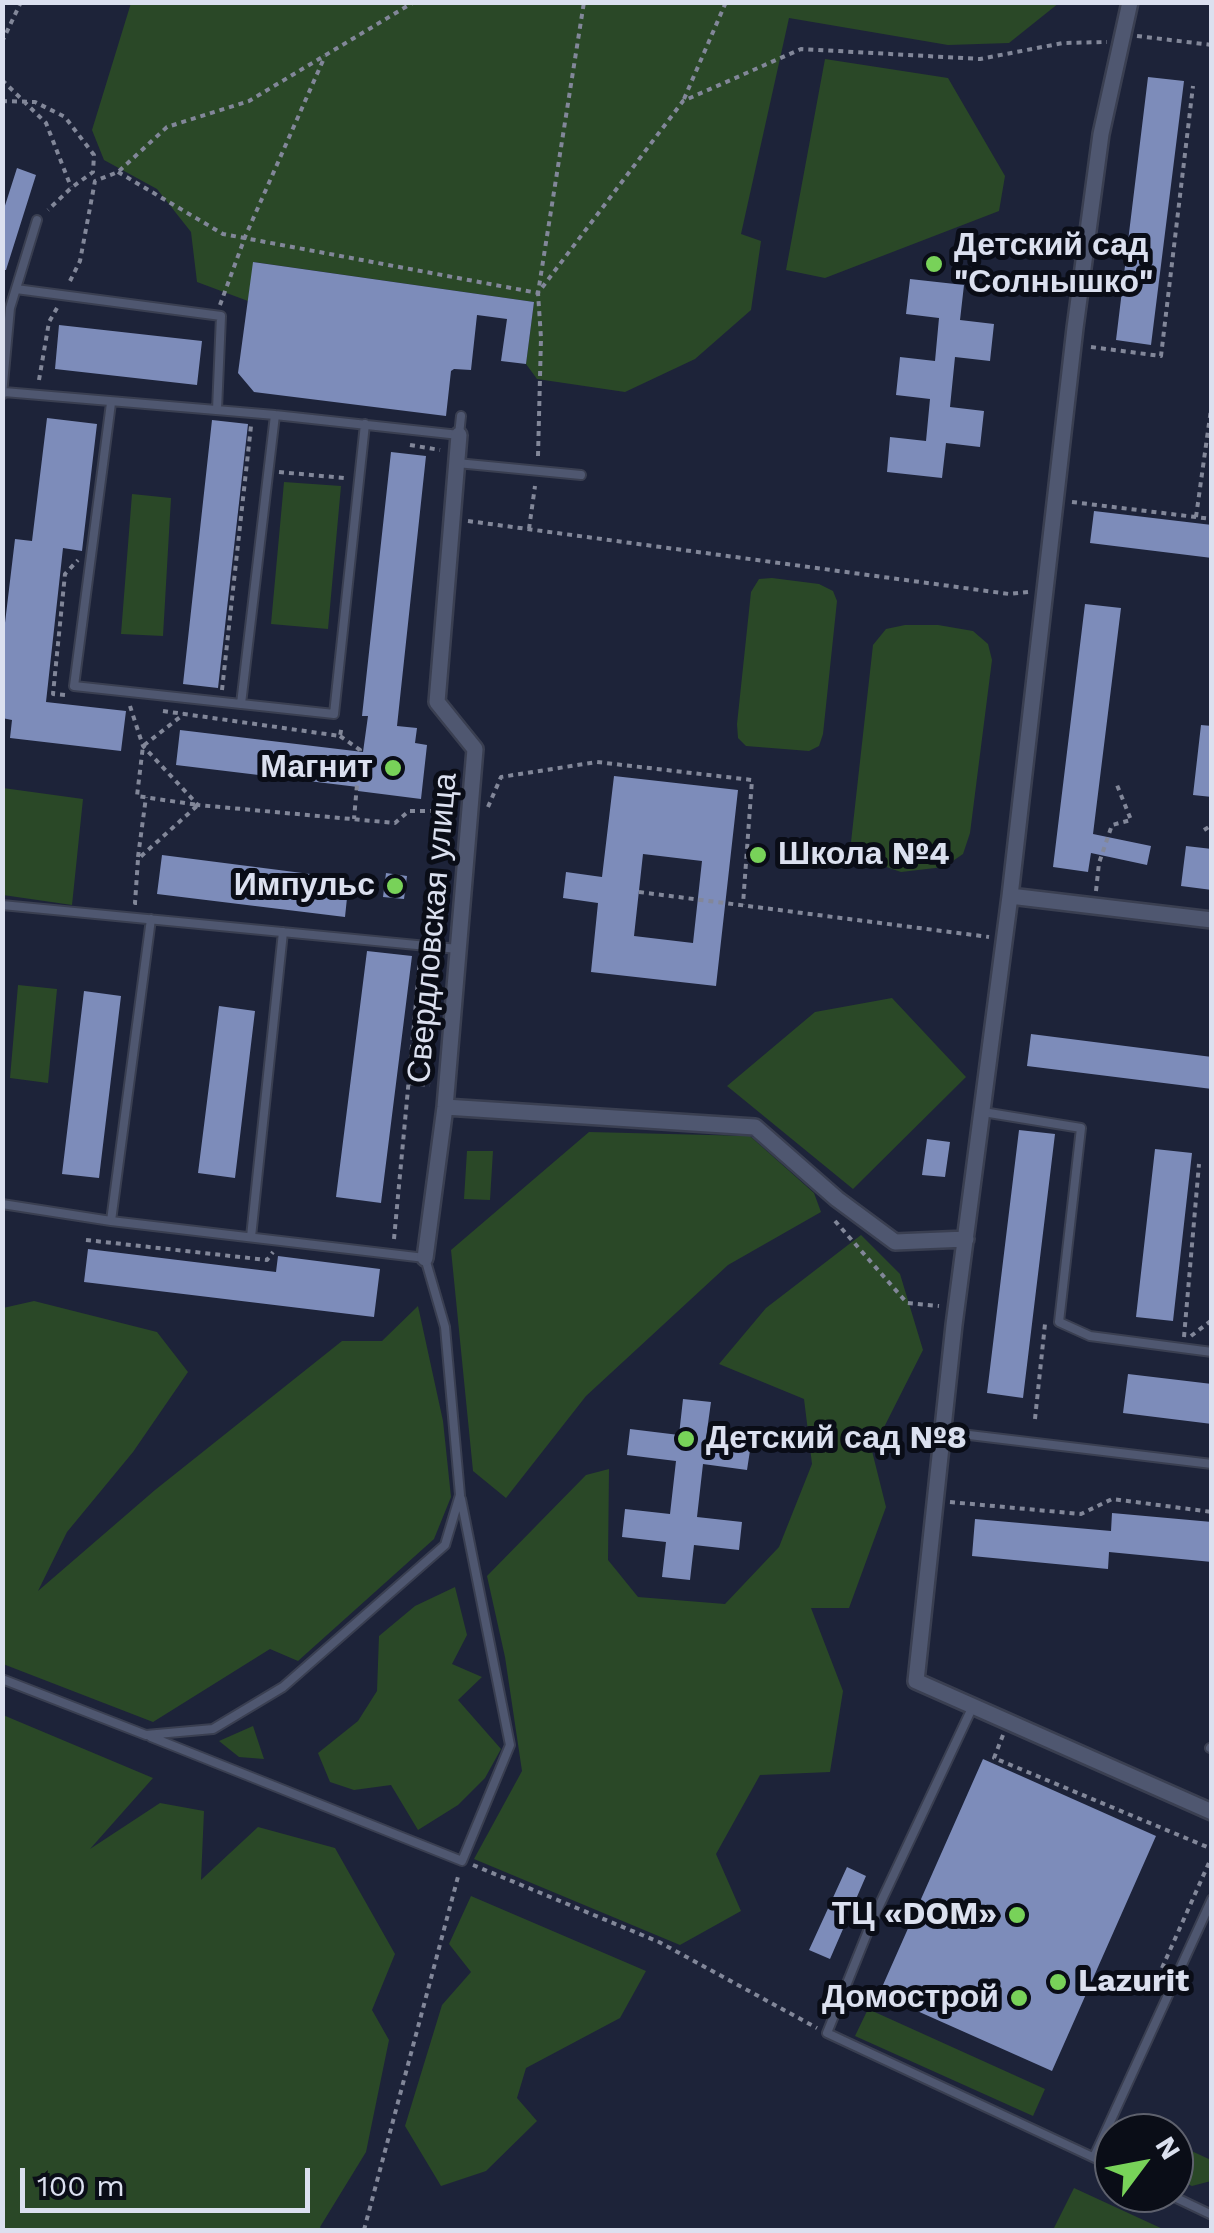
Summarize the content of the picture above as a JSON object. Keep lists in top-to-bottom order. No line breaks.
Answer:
{"streets":{"street":["Свердловская улица"]},"places":["Детский сад \"Солнышко\"","Магнит","Школа №4","Импульс","Детский сад №8","ТЦ «DOM»","Lazurit","Домострой"],"scale_bar":"100 m","north":"top right"}
